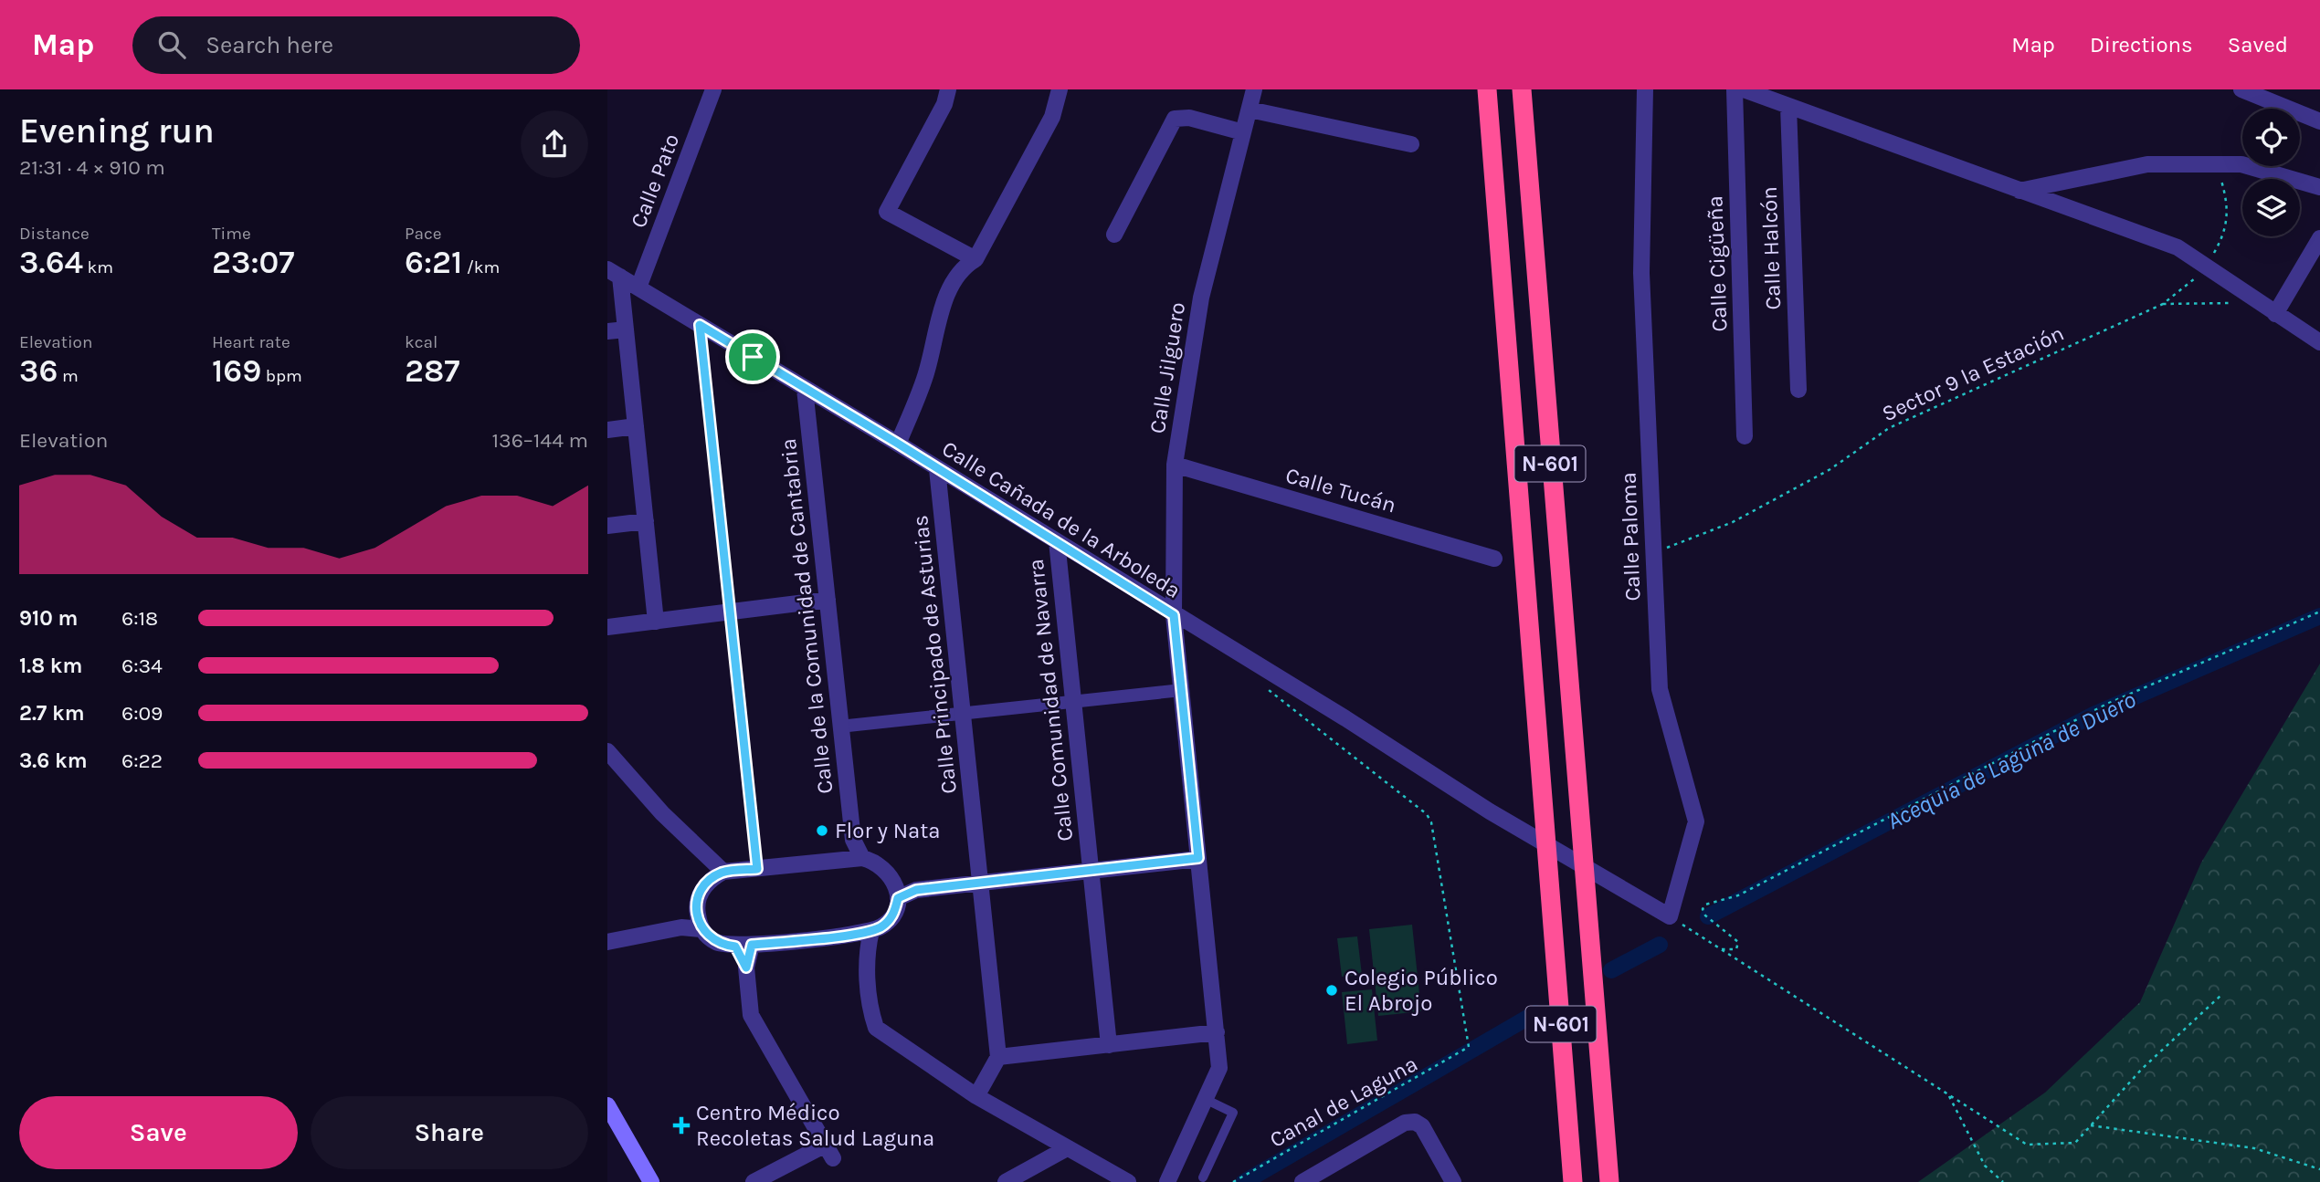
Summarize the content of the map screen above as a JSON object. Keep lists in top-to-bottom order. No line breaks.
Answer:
{"streets":{"highway":["N-601"],"street":["Calle Pato","Calle Halcón","Calle Cigüeña","Calle Jilguero","Calle Tucán","Calle Cañada de la Arboleda","Calle Paloma","Calle de la Comunidad de Cantabria","Calle Principado de Asturias","Calle Comunidad de Navarra"],"path":["Sector 9 la Estación","Canal de Laguna"]},"crossings":[["Calle Pato","Calle Cañada de la Arboleda"],["Calle Jilguero","Calle Tucán"],["Calle Jilguero","Calle Cañada de la Arboleda"],["Sector 9 la Estación","Calle Paloma"],["Calle Cañada de la Arboleda","Calle Paloma"],["Calle Cañada de la Arboleda","Calle de la Comunidad de Cantabria"],["Calle Cañada de la Arboleda","Calle Principado de Asturias"],["Calle Cañada de la Arboleda","Calle Comunidad de Navarra"],["Calle Cañada de la Arboleda","Canal de Laguna"]],"water":["Acequia de Laguna de Duero"],"places":{"other":["Flor y Nata","Colegio Público El Abrojo"],"health":["Centro Médico Recoletas Salud Laguna"]},"page":{"header":"Map","search":"Search here","nav":["Map","Directions","Saved"],"heading":["Evening run","21:31 · 4 × 910 m"],"stats":[["Distance","3.64 km"],["Time","23:07"],["Pace","6:21 /km"],["Elevation","36 m"],["Heart rate","169 bpm"],["kcal","287"]],"chart":["Elevation","136–144 m"],"list":[{"name":"910 m","note":"6:18"},{"name":"1.8 km","note":"6:34"},{"name":"2.7 km","note":"6:09"},{"name":"3.6 km","note":"6:22"}],"buttons":["Save","Share"]}}
